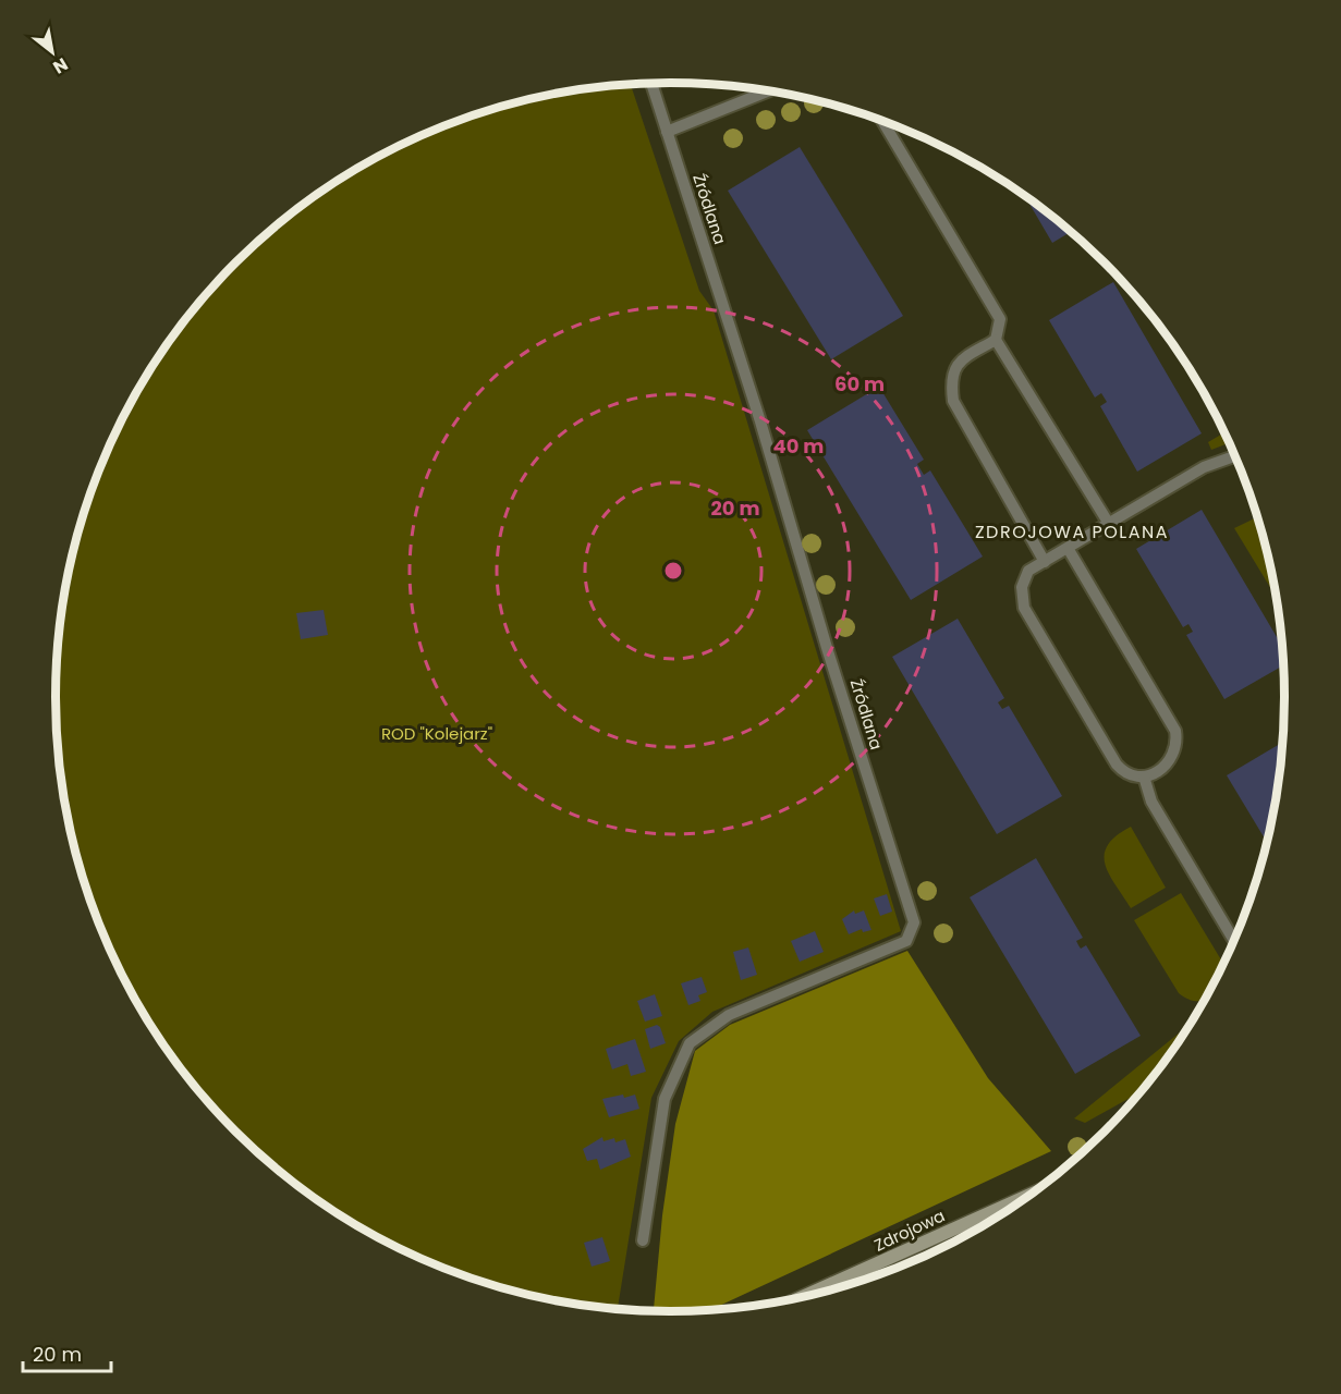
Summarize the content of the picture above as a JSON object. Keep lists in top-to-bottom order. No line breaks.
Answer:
{"streets":{"street":["Zdrojowa"],"lane":["Źródlana"]},"districts":["ZDROJOWA POLANA"],"parks":["ROD \"Kolejarz\""],"scale_bar":"20 m","north":"bottom right","rings":["60 m","40 m","20 m"]}
